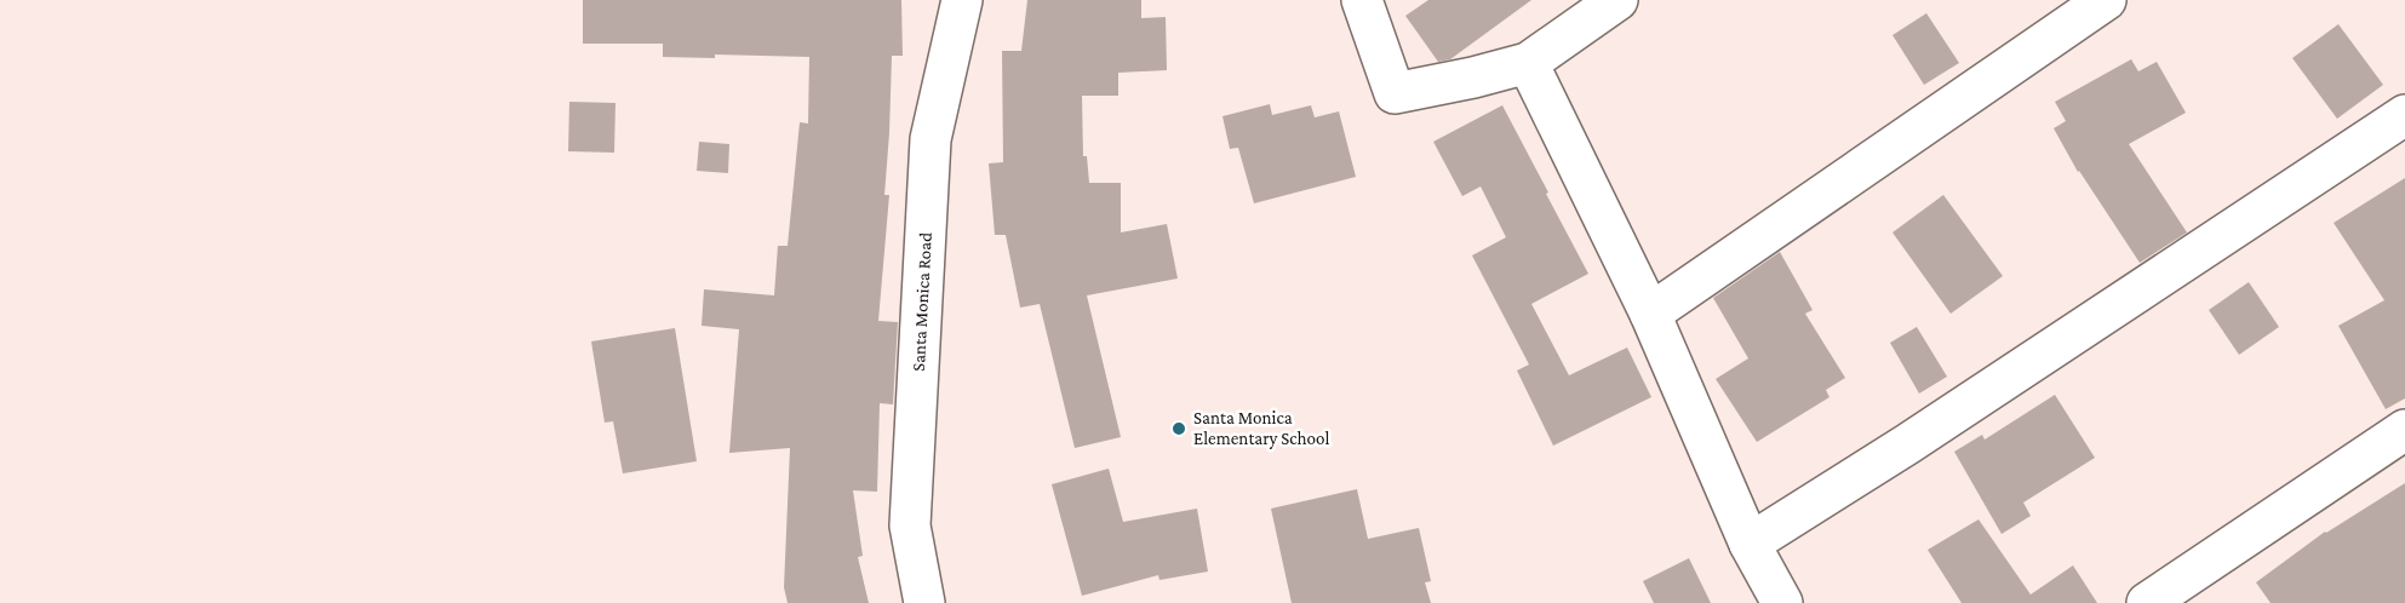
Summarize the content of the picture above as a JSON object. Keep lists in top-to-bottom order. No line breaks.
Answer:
{"streets":{"street":["Santa Monica Road"]},"places":["Santa Monica Elementary School"]}
